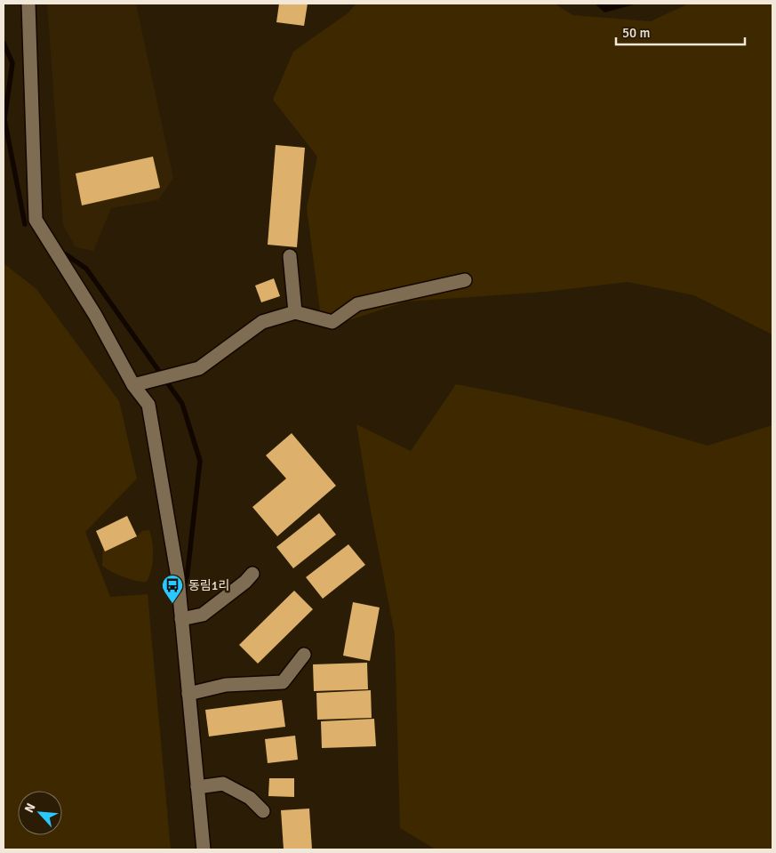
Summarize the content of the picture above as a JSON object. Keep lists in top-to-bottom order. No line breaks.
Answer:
{"places":{"bus stop":["동림1리"]},"scale_bar":"50 m","north":"top left"}
